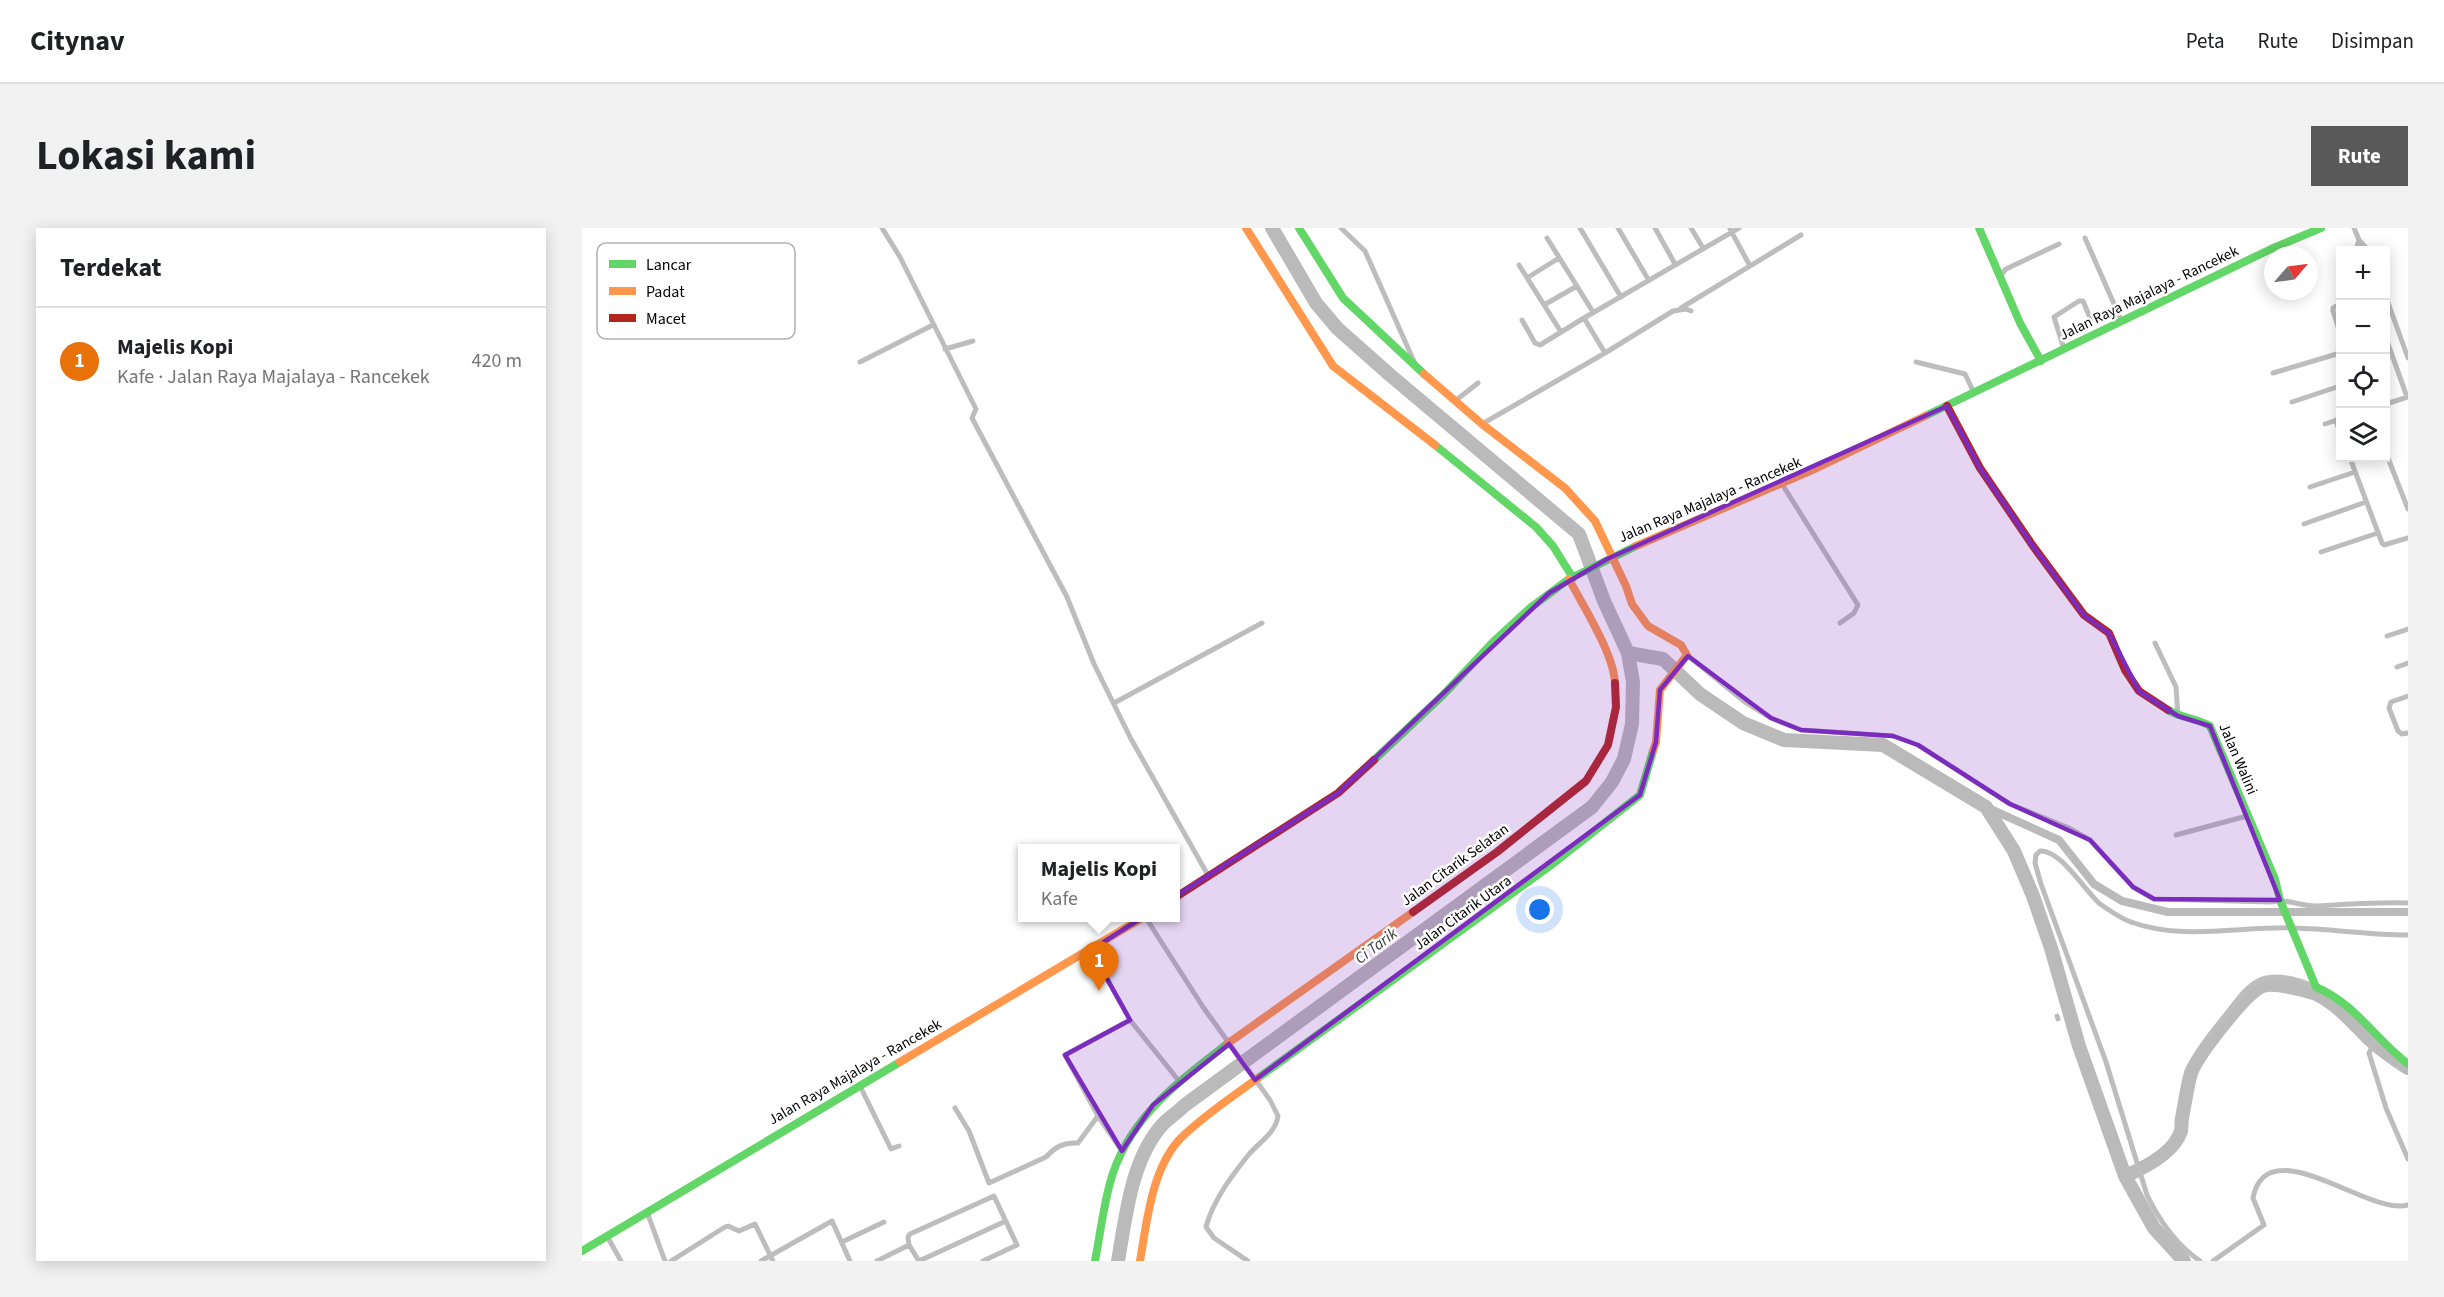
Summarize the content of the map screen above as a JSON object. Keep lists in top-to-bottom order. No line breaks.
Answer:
{"streets":{"street":["Jalan Raya Majalaya - Rancekek","Jalan Walini","Jalan Citarik Selatan","Jalan Citarik Utara"]},"crossings":[["Jalan Raya Majalaya - Rancekek","Jalan Walini"],["Jalan Raya Majalaya - Rancekek","Jalan Citarik Selatan"]],"water":["Ci Tarik"],"legend":["Lancar","Padat","Macet"],"north":"top right","page":{"header":"Citynav","nav":["Peta","Rute","Disimpan"],"title":"Lokasi kami","buttons":"Rute","heading":"Terdekat","map_buttons":["+","−"],"list":[{"mark":"1","name":"Majelis Kopi","note":"Kafe · Jalan Raya Majalaya - Rancekek","value":"420 m"}],"popup":["Majelis Kopi","Kafe"],"pins":"1"}}
